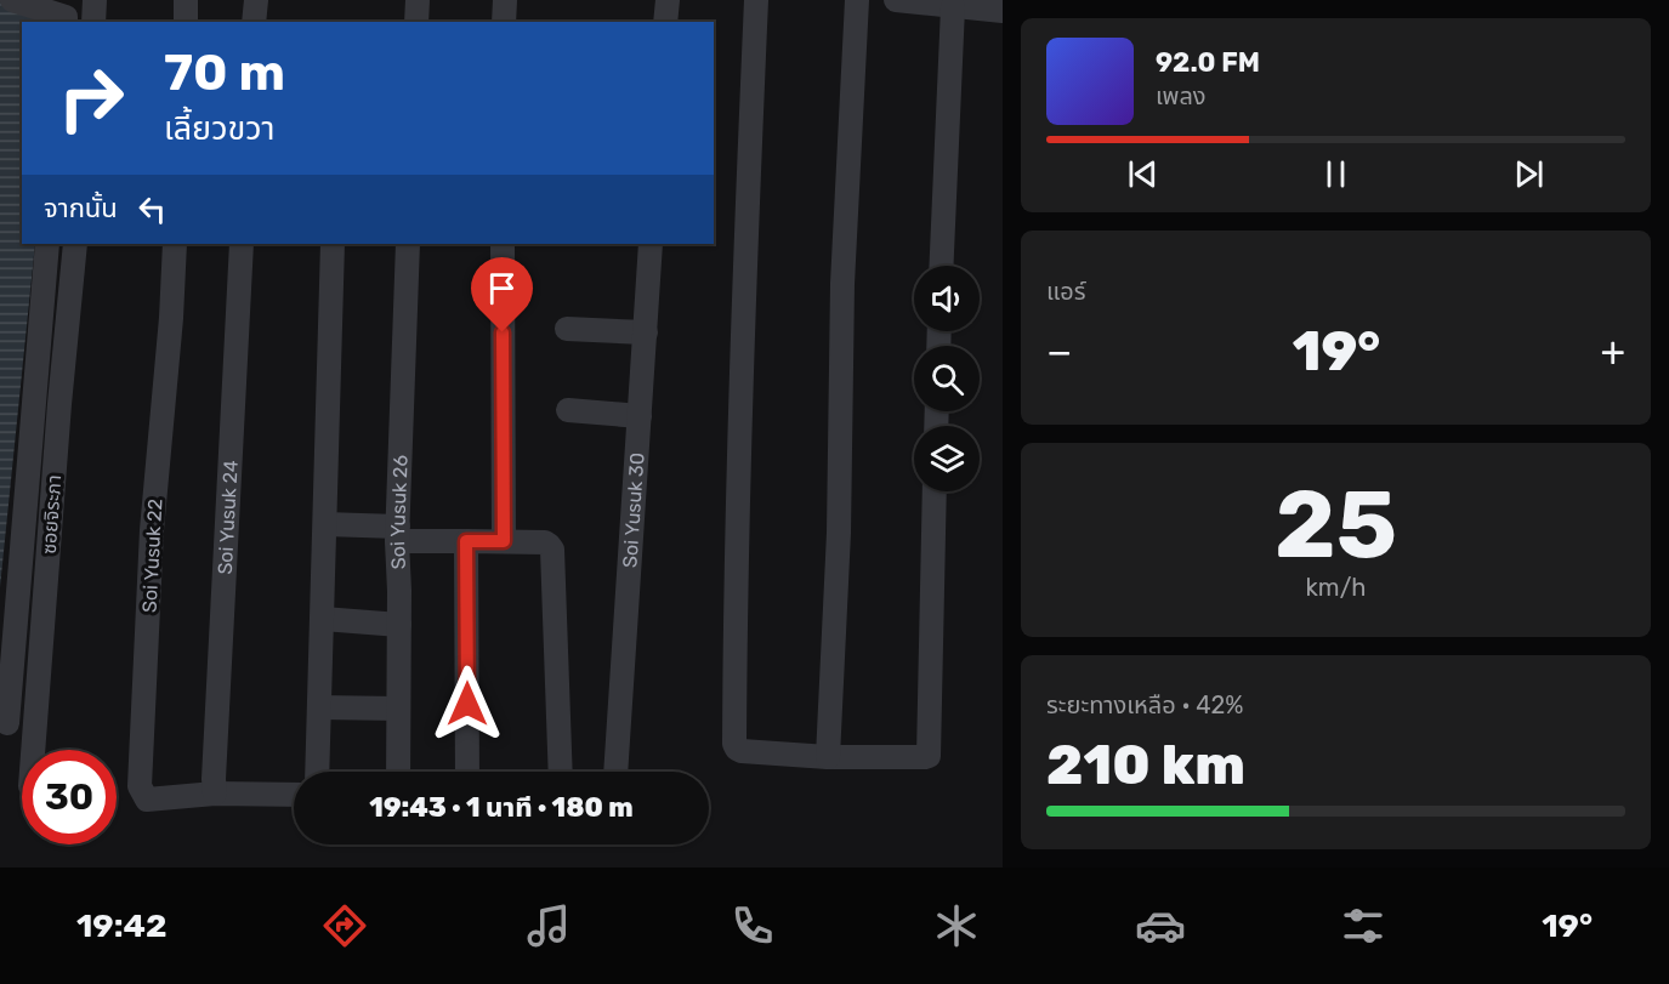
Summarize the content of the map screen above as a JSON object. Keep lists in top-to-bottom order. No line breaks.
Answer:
{"streets":{"street":["Soi Yusuk 30","Soi Yusuk 26","ซอยจิระภา","Soi Yusuk 24","Soi Yusuk 22"]},"crossings":[["Soi Yusuk 24","Soi Yusuk 22"]],"page":{"turn":["70 m","เลี้ยวขวา"],"song":["92.0 FM","เพลง"],"then":"จากนั้น","tile":["แอร์",["25","km/h"],["ระยะทางเหลือ · 42%","210 km"]],"heat":["−","19°","+"],"limit":"30","trip":"19:43 · 1 นาที · 180 m","tabs":["19:42","19°"]}}
